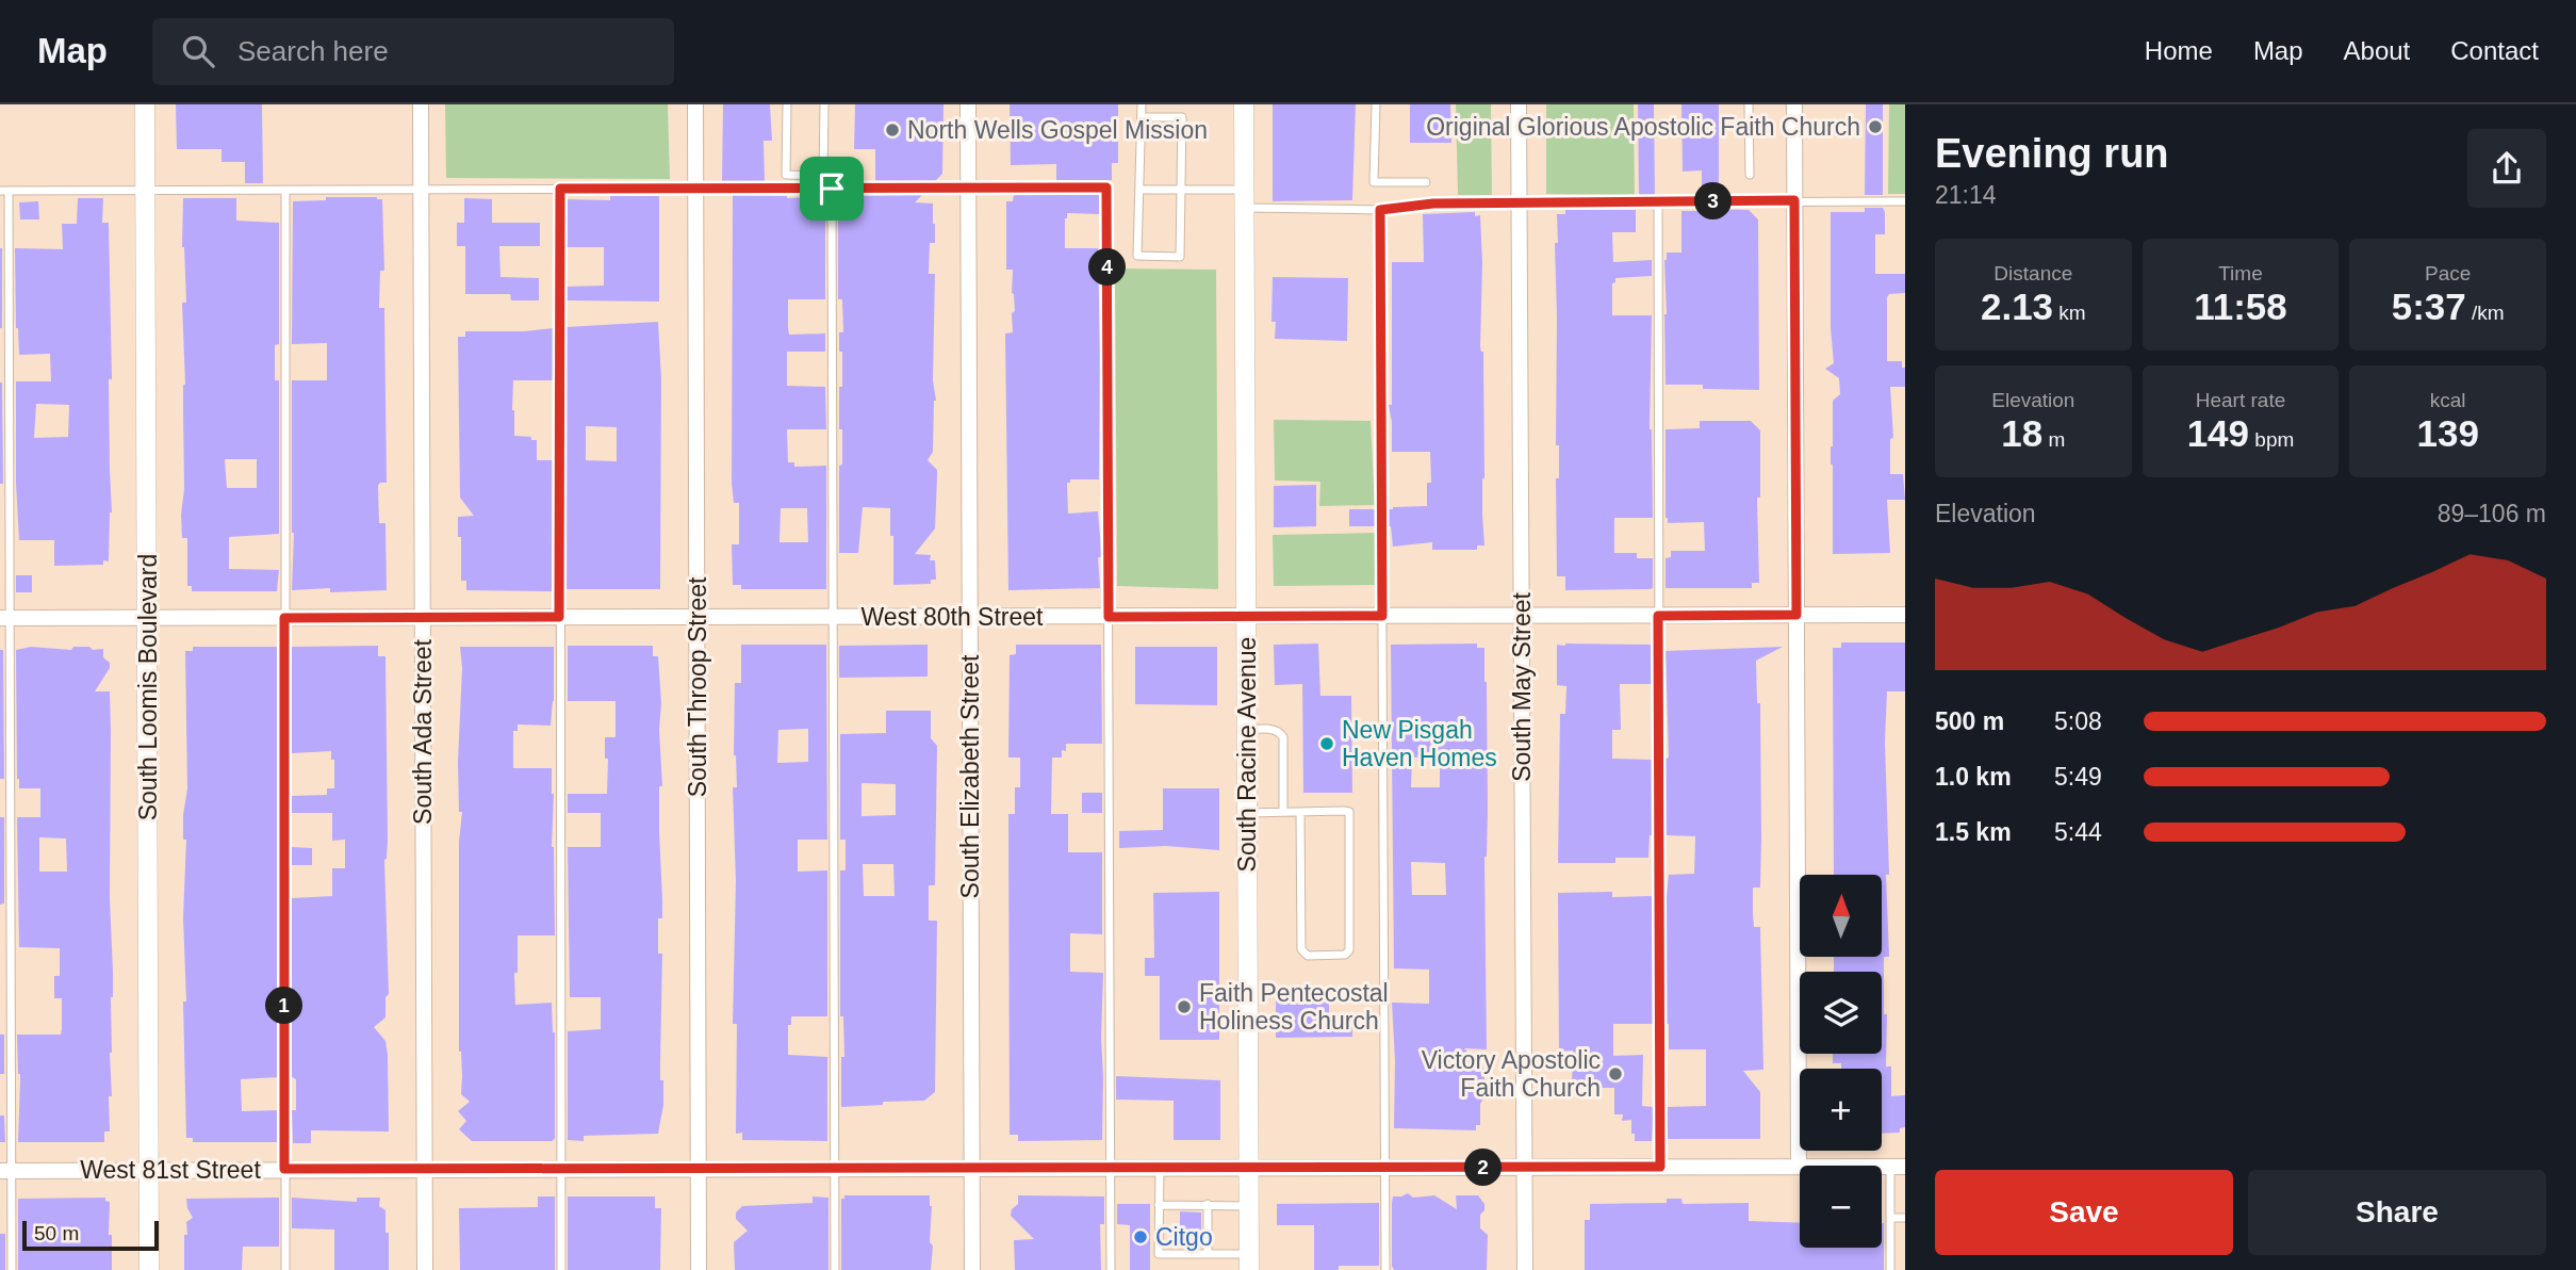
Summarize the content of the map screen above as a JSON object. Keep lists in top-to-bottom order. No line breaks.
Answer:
{"streets":{"street":["West 80th Street","South Loomis Boulevard","South Throop Street","South May Street","South Ada Street","South Racine Avenue","South Elizabeth Street","West 81st Street"]},"crossings":[["West 80th Street","South Loomis Boulevard"],["West 80th Street","South Throop Street"],["West 80th Street","South May Street"],["West 80th Street","South Ada Street"],["West 80th Street","South Racine Avenue"],["West 80th Street","South Elizabeth Street"],["South Loomis Boulevard","West 81st Street"],["South Throop Street","West 81st Street"],["South May Street","West 81st Street"],["South Ada Street","West 81st Street"],["South Racine Avenue","West 81st Street"],["South Elizabeth Street","West 81st Street"]],"places":["Original Glorious Apostolic Faith Church","North Wells Gospel Mission","New Pisgah Haven Homes","Faith Pentecostal Holiness Church","Victory Apostolic Faith Church","Citgo"],"scale_bar":"50 m","north":"top","page":{"header":"Map","search":"Search here","nav":["Home","Map","About","Contact"],"heading":["Evening run","21:14"],"pins":["3","4","1","2"],"stats":[["Distance","2.13 km"],["Time","11:58"],["Pace","5:37 /km"],["Elevation","18 m"],["Heart rate","149 bpm"],["kcal","139"]],"chart":["Elevation","89–106 m"],"list":[{"name":"500 m","note":"5:08"},{"name":"1.0 km","note":"5:49"},{"name":"1.5 km","note":"5:44"}],"map_buttons":["+","−"],"buttons":["Save","Share"],"scale":"50 m"}}
